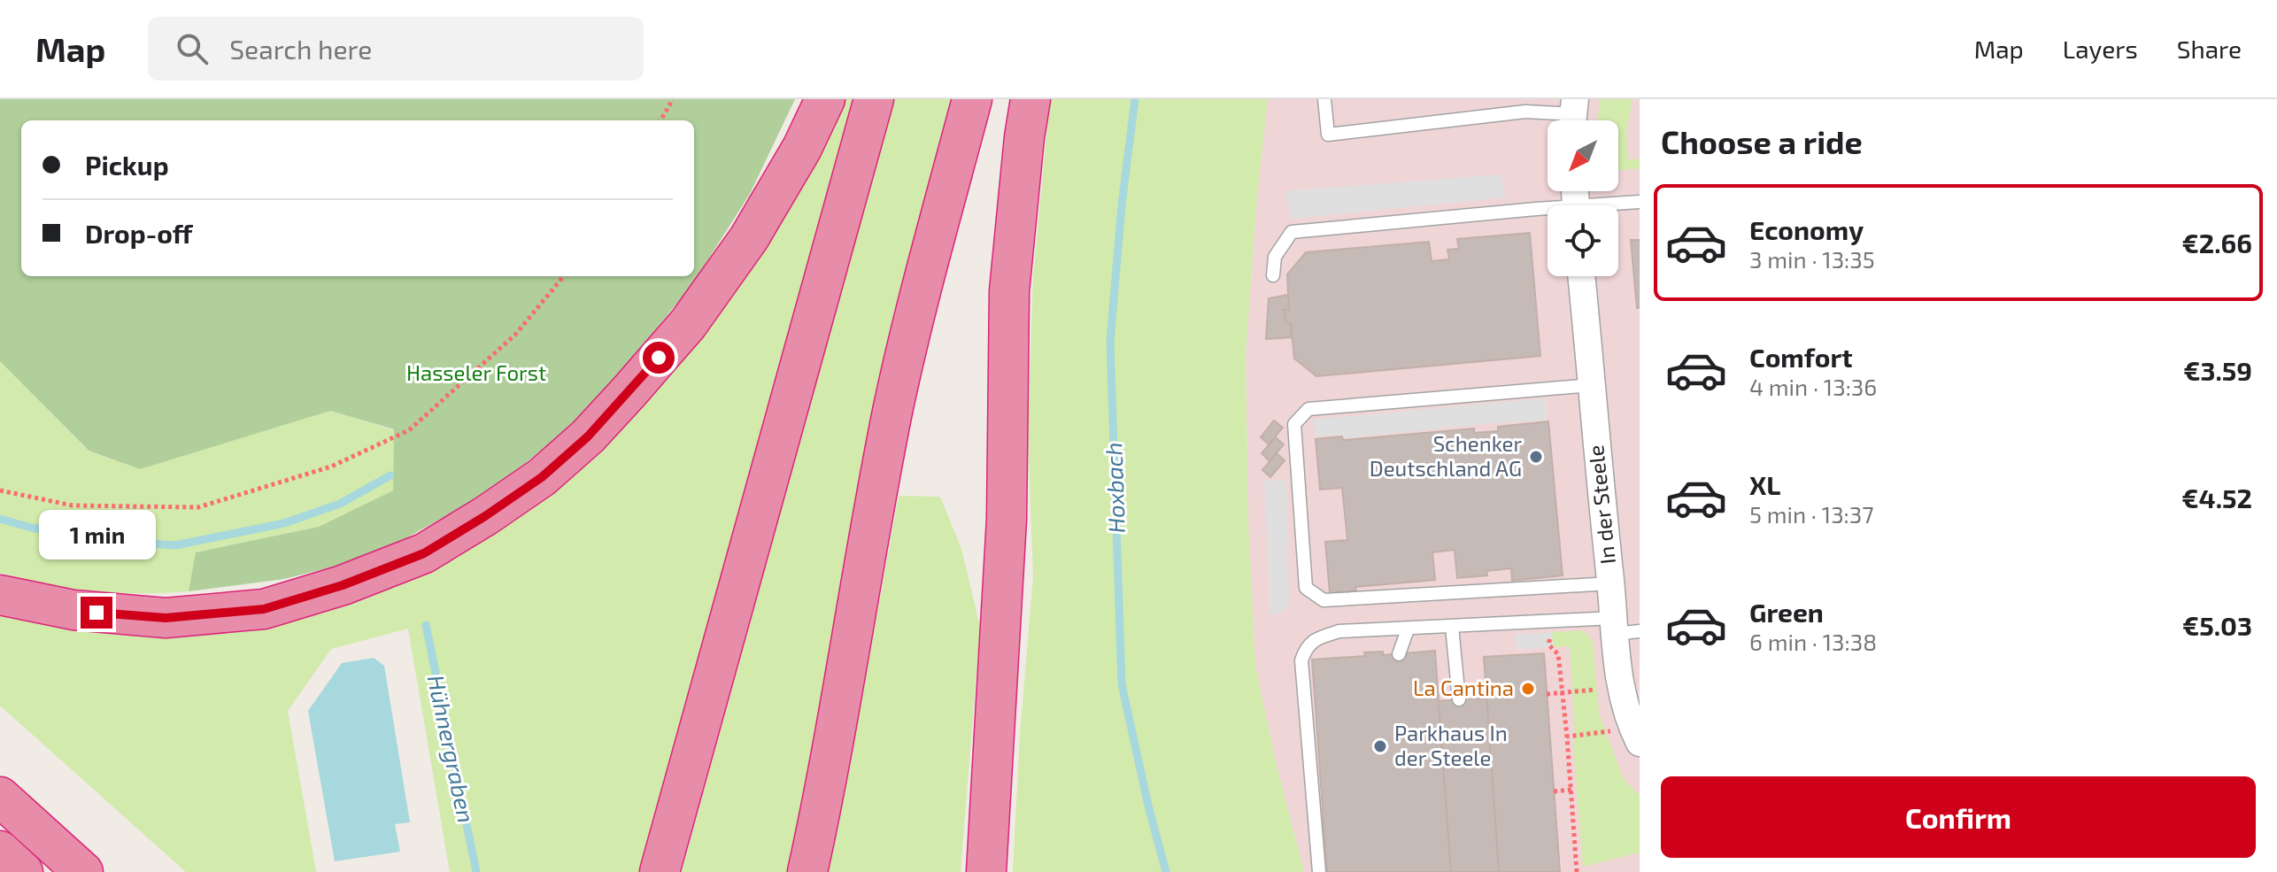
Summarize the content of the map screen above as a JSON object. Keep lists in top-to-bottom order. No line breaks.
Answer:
{"streets":{"street":["In der Steele"]},"water":["Hoxbach","Hühnergraben"],"parks":["Hasseler Forst"],"places":["Schenker Deutschland AG","La Cantina","Parkhaus In der Steele"],"north":"bottom left","page":{"header":"Map","search":"Search here","nav":["Map","Layers","Share"],"heading":"Choose a ride","banner":["Pickup","Drop-off"],"list":[{"name":"Economy","note":"3 min · 13:35","value":"€2.66"},{"name":"Comfort","note":"4 min · 13:36","value":"€3.59"},{"name":"XL","note":"5 min · 13:37","value":"€4.52"},{"name":"Green","note":"6 min · 13:38","value":"€5.03"}],"bubble":"1 min","buttons":"Confirm"}}
